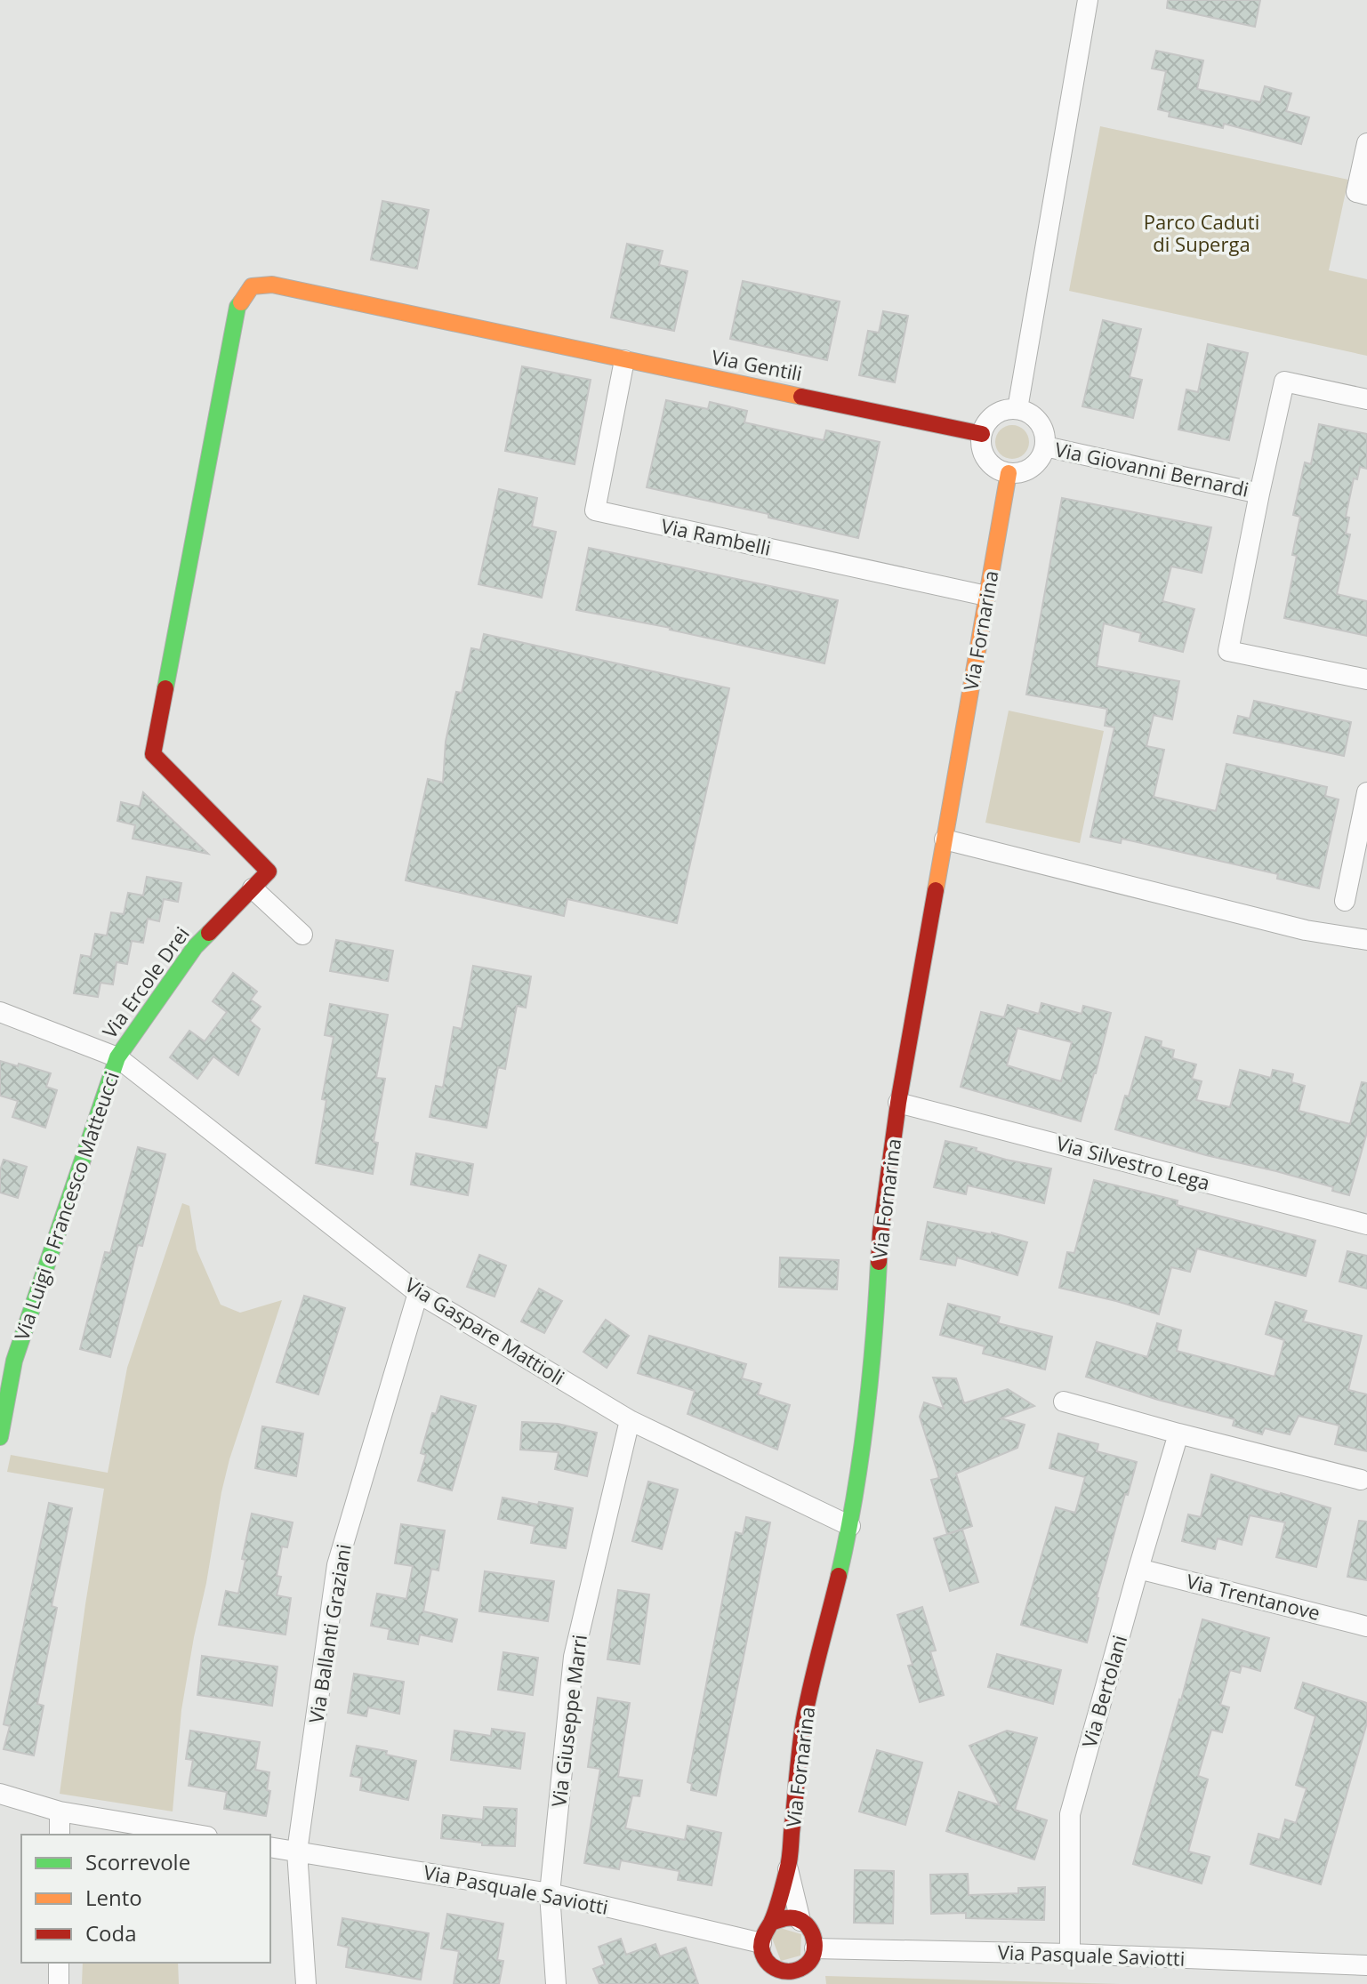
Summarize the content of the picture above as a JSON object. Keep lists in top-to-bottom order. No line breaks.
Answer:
{"streets":{"street":["Via Gentili","Via Giovanni Bernardi","Via Rambelli","Via Fornarina","Via Ercole Drei","Via Silvestro Lega","Via Luigi e Francesco Matteucci","Via Gaspare Mattioli","Via Trentanove","Via Ballanti Graziani","Via Bertolani","Via Giuseppe Marri","Via Pasquale Saviotti"]},"crossings":[["Via Gentili","Via Giovanni Bernardi"],["Via Gentili","Via Rambelli"],["Via Gentili","Via Fornarina"],["Via Gentili","Via Ercole Drei"],["Via Giovanni Bernardi","Via Fornarina"],["Via Rambelli","Via Fornarina"],["Via Fornarina","Via Silvestro Lega"],["Via Fornarina","Via Gaspare Mattioli"],["Via Fornarina","Via Pasquale Saviotti"],["Via Ercole Drei","Via Luigi e Francesco Matteucci"],["Via Ercole Drei","Via Gaspare Mattioli"],["Via Luigi e Francesco Matteucci","Via Gaspare Mattioli"],["Via Gaspare Mattioli","Via Ballanti Graziani"],["Via Gaspare Mattioli","Via Giuseppe Marri"],["Via Trentanove","Via Bertolani"],["Via Ballanti Graziani","Via Pasquale Saviotti"],["Via Bertolani","Via Pasquale Saviotti"],["Via Giuseppe Marri","Via Pasquale Saviotti"]],"parks":["Parco Caduti di Superga"],"legend":["Scorrevole","Lento","Coda"]}
